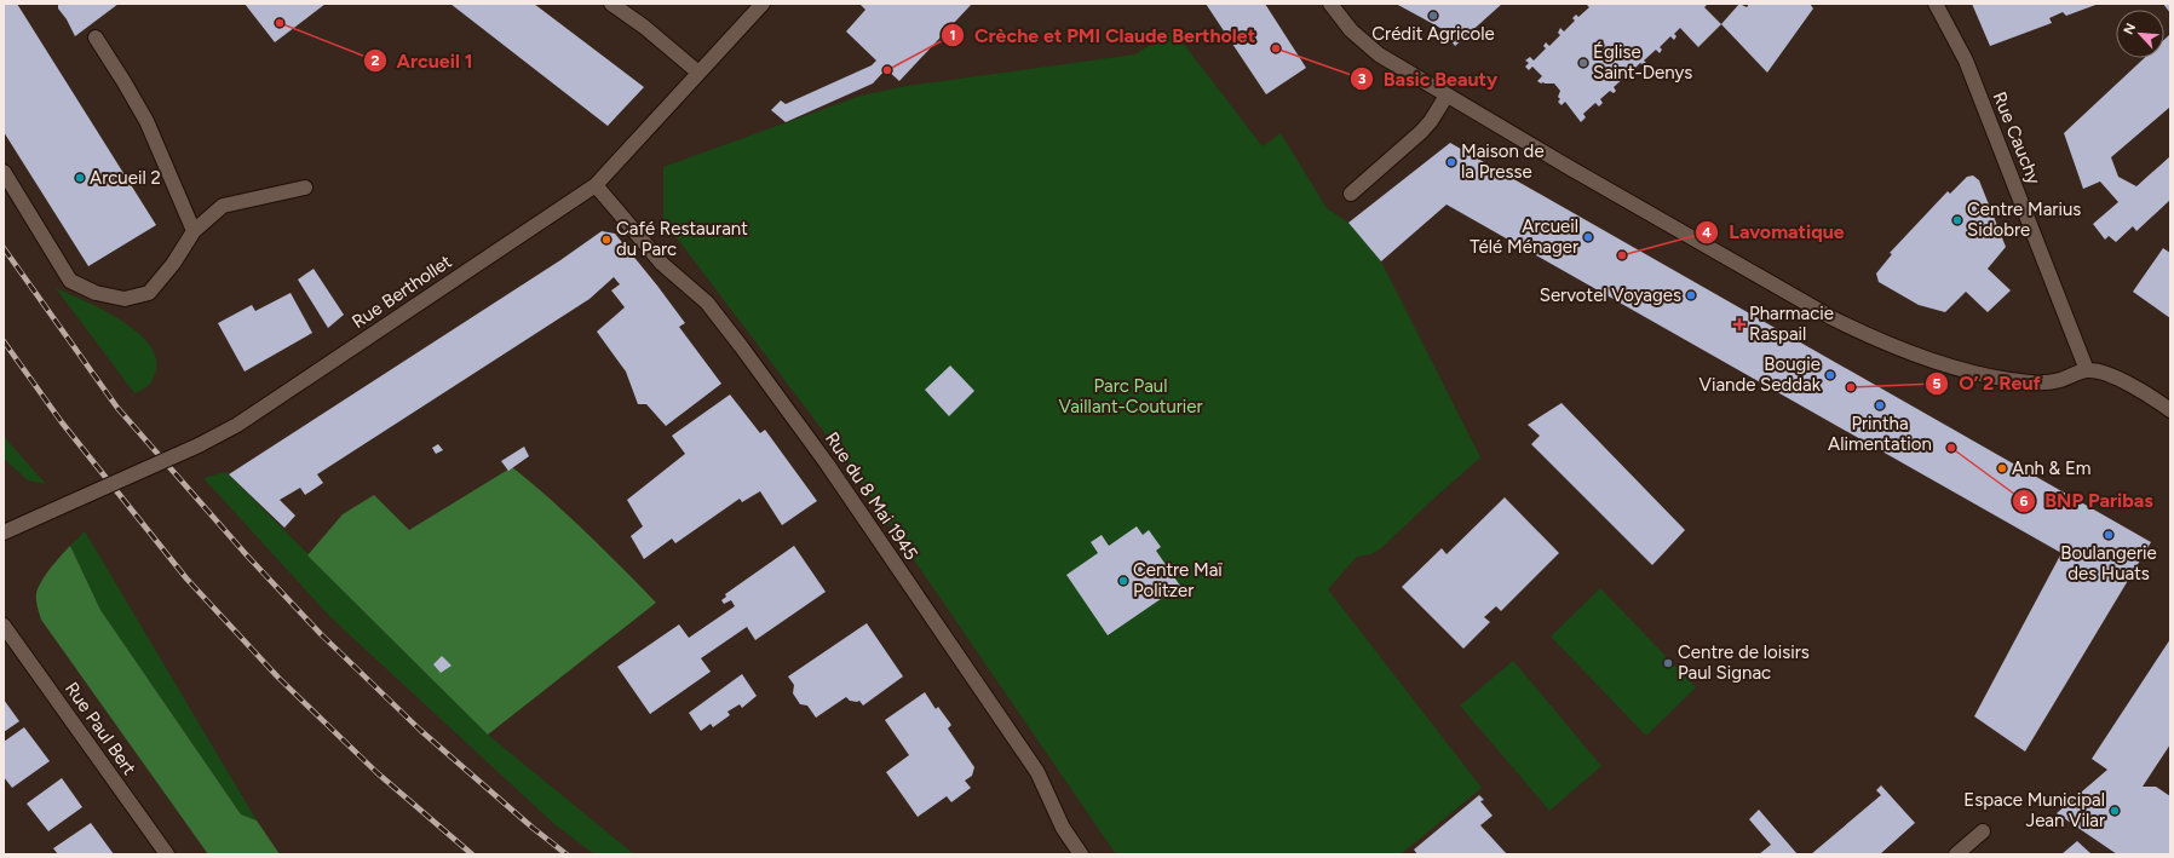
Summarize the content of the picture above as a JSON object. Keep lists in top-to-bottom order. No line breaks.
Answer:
{"streets":{"street":["Rue Cauchy","Rue Berthollet","Rue du 8 Mai 1945","Rue Paul Bert"]},"crossings":[["Rue Berthollet","Rue du 8 Mai 1945"]],"parks":["Parc Paul Vaillant-Couturier"],"places":{"other":["Crédit Agricole","Arcueil 1","Basic Beauty","Église Saint-Denys","Crèche et PMI Claude Bertholet","Maison de la Presse","Arcueil 2","Centre Marius Sidobre","Arcueil Télé Ménager","Café Restaurant du Parc","Lavomatique","Servotel Voyages","Bougie Viande Seddak","O’ 2 Reuf","Printha Alimentation","BNP Paribas","Anh & Em","Boulangerie des Huats","Centre Maï Politzer","Centre de loisirs Paul Signac","Espace Municipal Jean Vilar"],"health":["Pharmacie Raspail"]},"north":"top left"}
